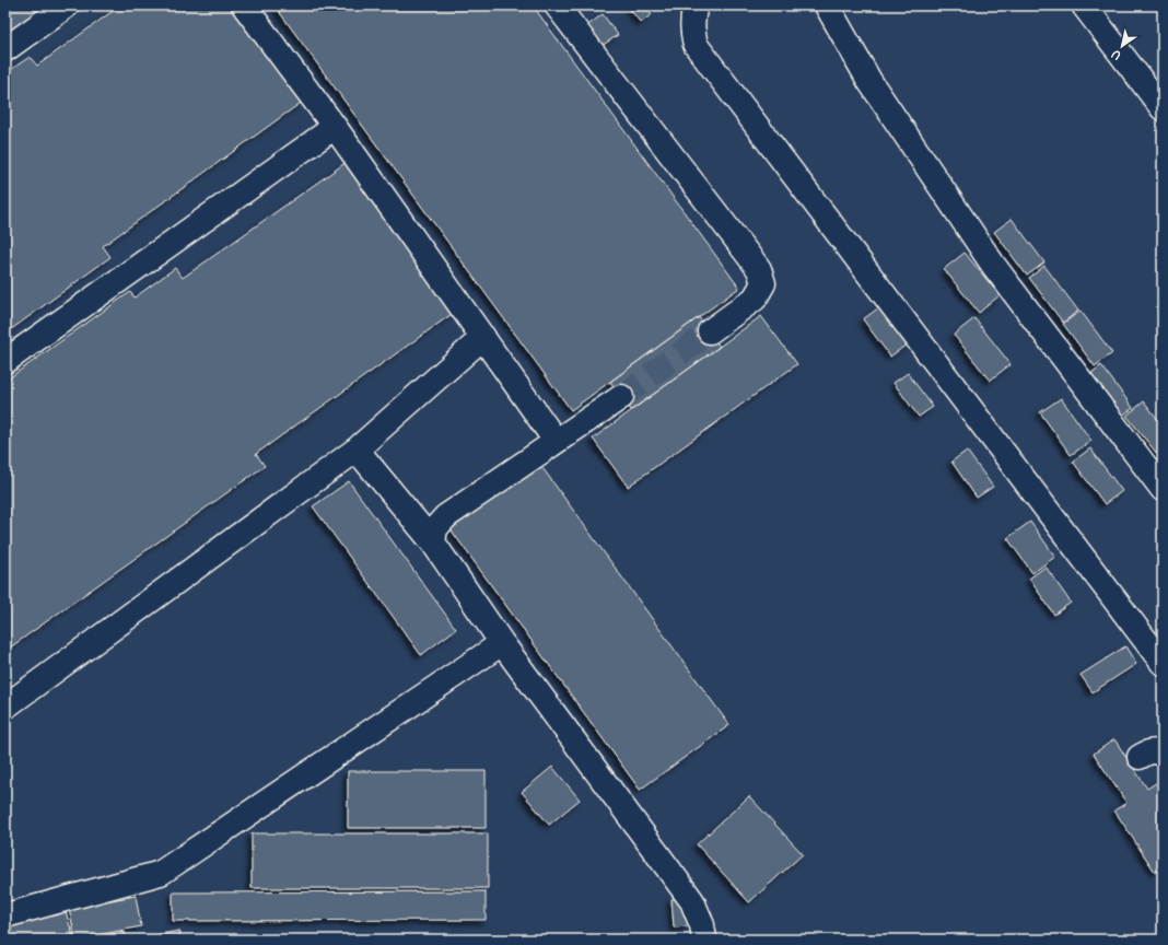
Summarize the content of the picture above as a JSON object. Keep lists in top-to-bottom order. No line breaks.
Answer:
{"north":"bottom left"}
